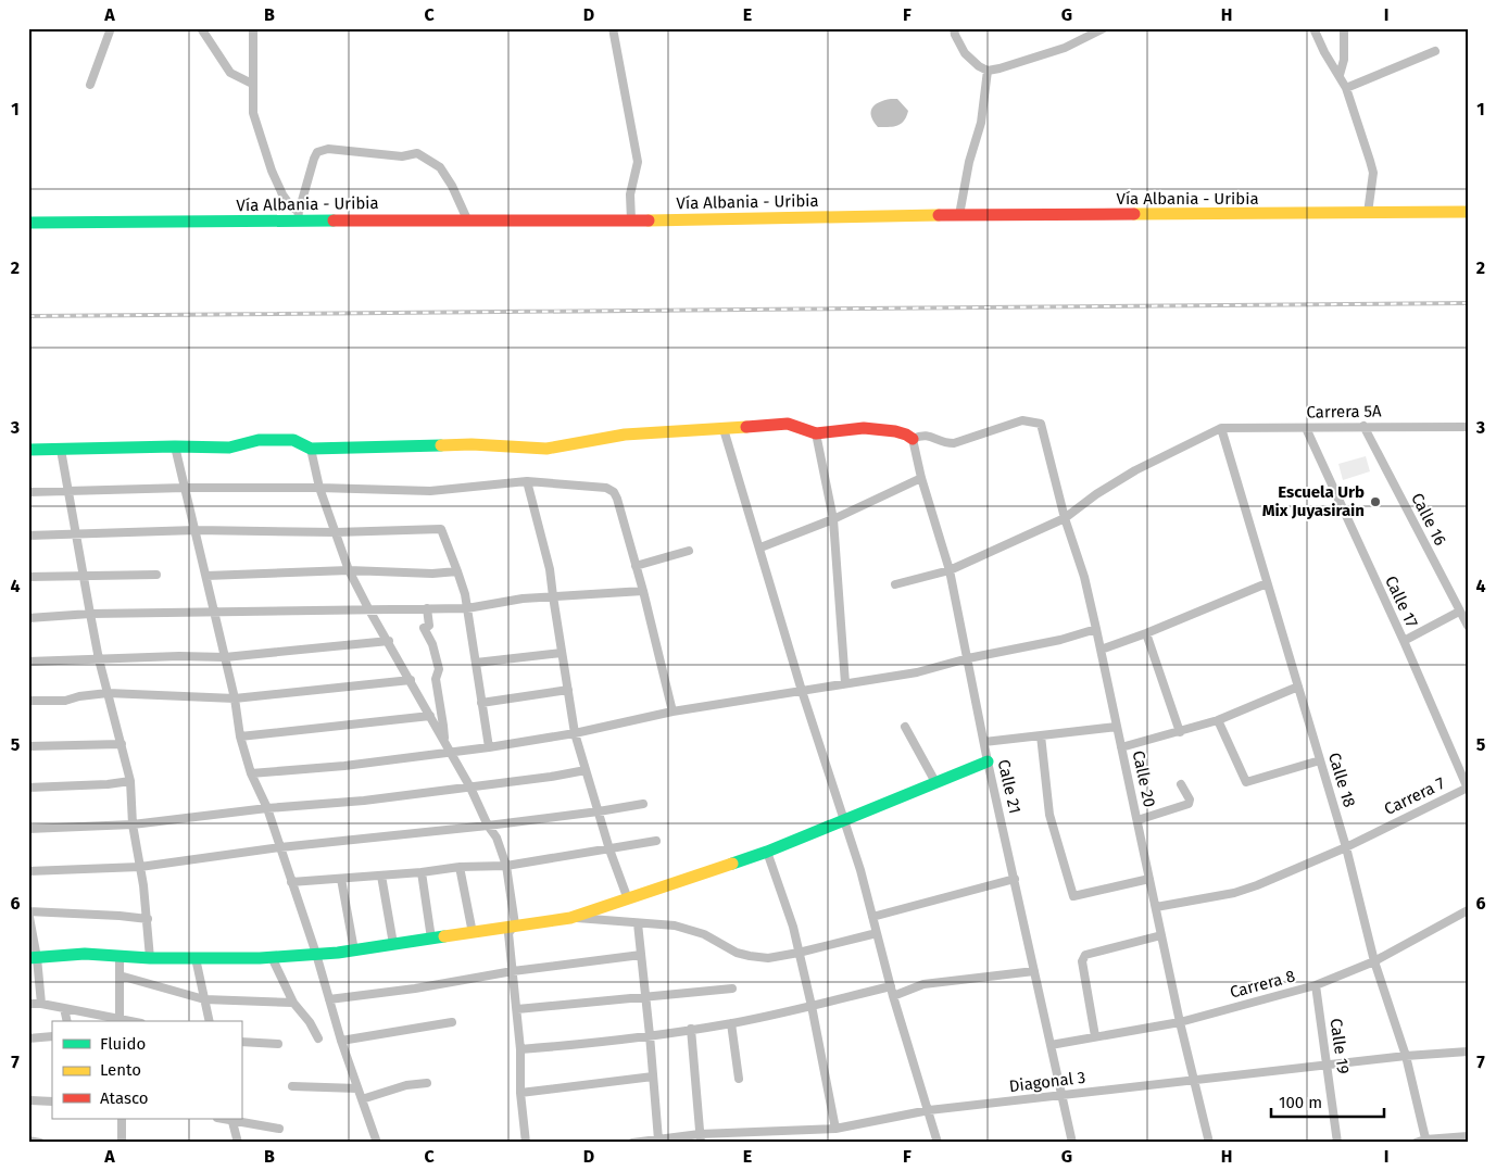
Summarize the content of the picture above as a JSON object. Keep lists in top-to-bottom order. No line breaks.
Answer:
{"streets":{"street":["Vía Albania - Uribia","Carrera 5A","Calle 16","Calle 17","Calle 20","Calle 18","Calle 21","Carrera 7","Carrera 8","Calle 19","Diagonal 3"]},"crossings":[["Carrera 5A","Calle 16"],["Carrera 5A","Calle 17"],["Carrera 5A","Calle 18"],["Calle 17","Carrera 7"],["Calle 20","Calle 21"],["Calle 20","Carrera 7"],["Calle 20","Carrera 8"],["Calle 20","Diagonal 3"],["Calle 18","Carrera 7"],["Calle 18","Carrera 8"],["Calle 18","Diagonal 3"],["Calle 21","Carrera 8"],["Calle 21","Diagonal 3"],["Carrera 8","Calle 19"],["Calle 19","Diagonal 3"]],"places":["Escuela Urb Mix Juyasirain"],"legend":["Fluido","Lento","Atasco"],"scale_bar":"100 m","grid":{"columns":["A","B","C","D","E","F","G","H","I"],"rows":["1","2","3","4","5","6","7"]}}
